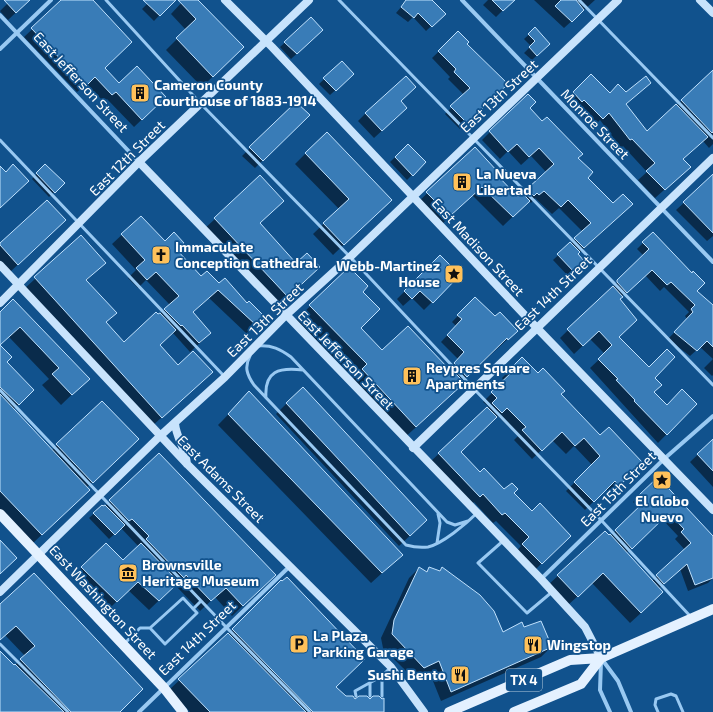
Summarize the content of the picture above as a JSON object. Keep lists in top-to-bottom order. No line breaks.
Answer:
{"streets":{"main road":["East Jefferson Street","East 13th Street","East 12th Street","East Madison Street","East 14th Street","East Adams Street","East Washington Street","TX 4"],"street":["Monroe Street","East 15th Street"]},"crossings":[["East Jefferson Street","East 13th Street"],["East Jefferson Street","East 12th Street"],["East Jefferson Street","East 14th Street"],["East Jefferson Street","East 15th Street"],["East Jefferson Street","TX 4"],["East 13th Street","Monroe Street"],["East 13th Street","East Madison Street"],["East 13th Street","East Adams Street"],["East 13th Street","East Washington Street"],["Monroe Street","East 14th Street"],["East 12th Street","East Madison Street"],["East 12th Street","East Adams Street"],["East Madison Street","East 14th Street"],["East Madison Street","East 15th Street"],["East 14th Street","East Adams Street"],["East 14th Street","East Washington Street"]],"places":{"building":["Cameron County Courthouse of 1883-1914","La Nueva Libertad","Reypres Square Apartments"],"church":["Immaculate Conception Cathedral"],"place":["Webb-Martinez House","El Globo Nuevo"],"museum":["Brownsville Heritage Museum"],"parking":["La Plaza Parking Garage"],"restaurant":["Wingstop","Sushi Bento"]}}
